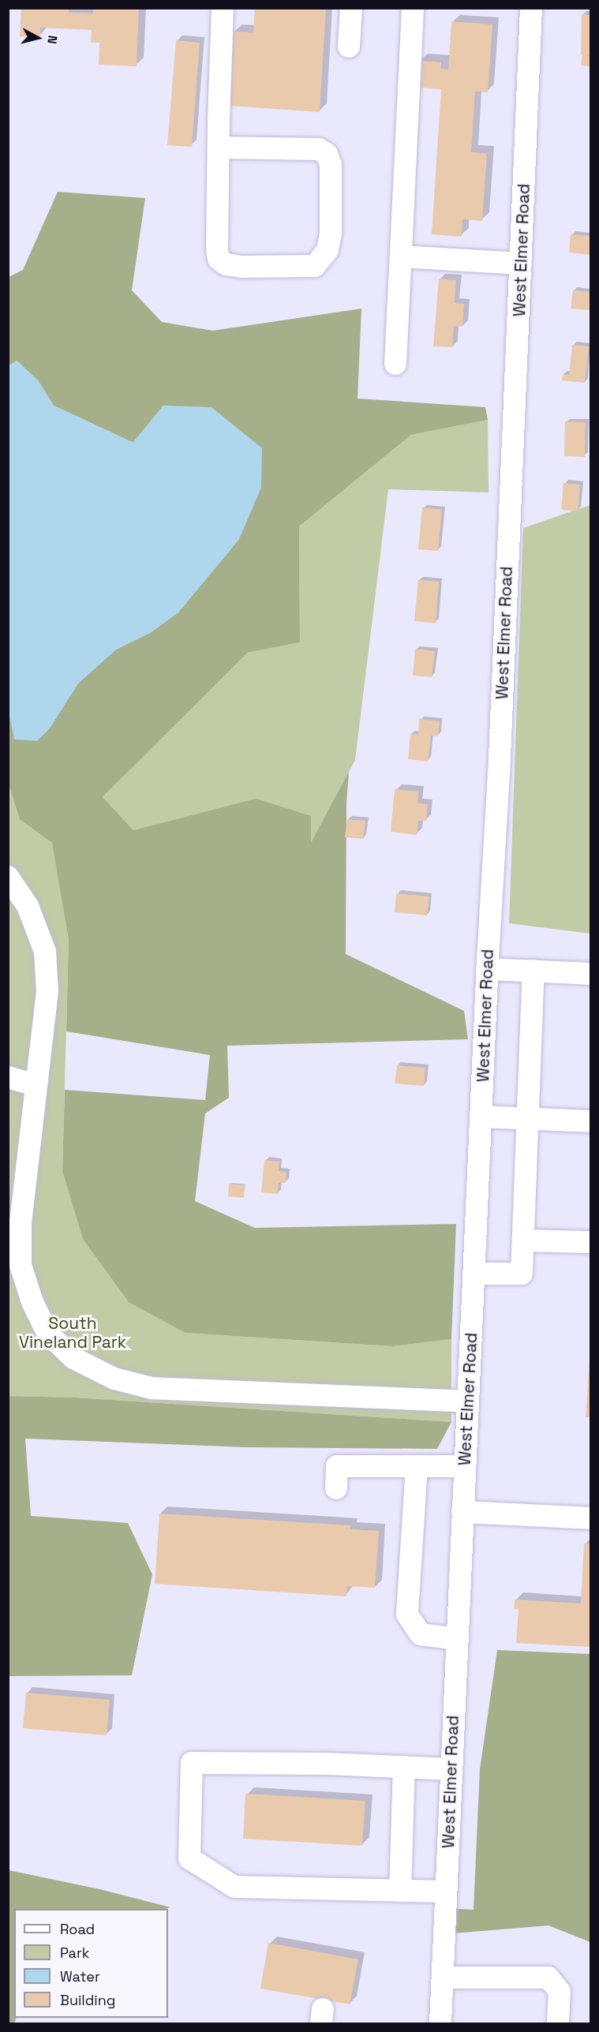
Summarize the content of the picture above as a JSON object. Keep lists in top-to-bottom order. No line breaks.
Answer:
{"streets":{"street":["West Elmer Road"]},"parks":["South Vineland Park"],"legend":["Road","Park","Water","Building"],"north":"right"}
